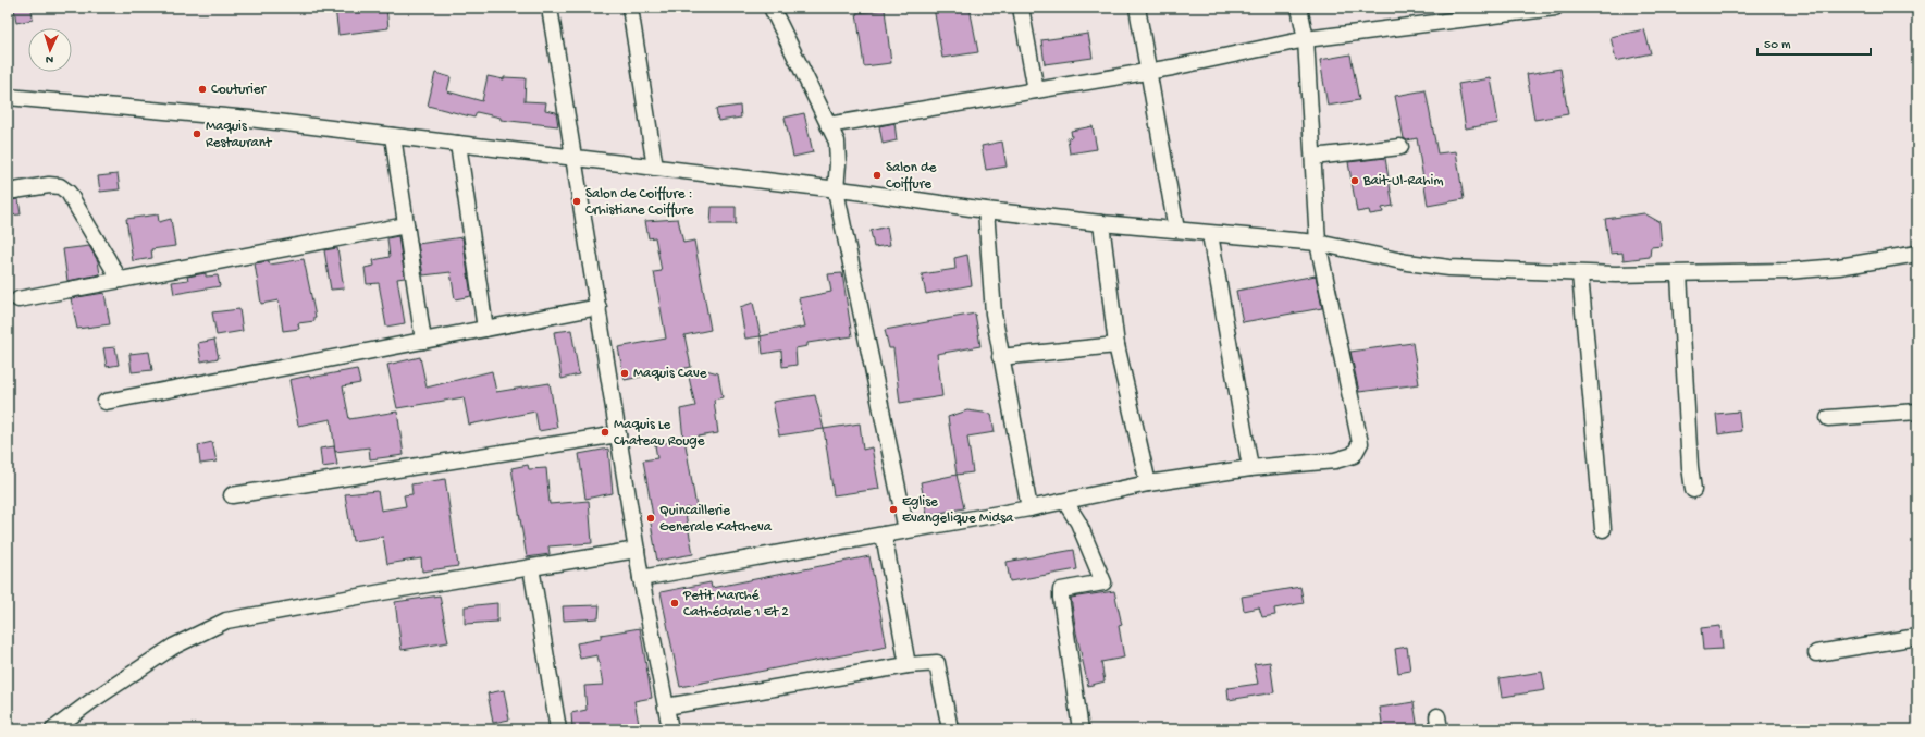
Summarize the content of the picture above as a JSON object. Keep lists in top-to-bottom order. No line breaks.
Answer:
{"places":["Couturier","Maquis Restaurant","Salon de Coiffure","Bait-Ul-Rahim","Salon de Coiffure : Crhistiane Coiffure","Maquis Cave","Maquis Le Chateau Rouge","Eglise Evangelique Midsa","Quincaillerie Generale Katcheva","Petit Marché Cathédrale 1 Et 2"],"scale_bar":"50 m","north":"bottom"}
